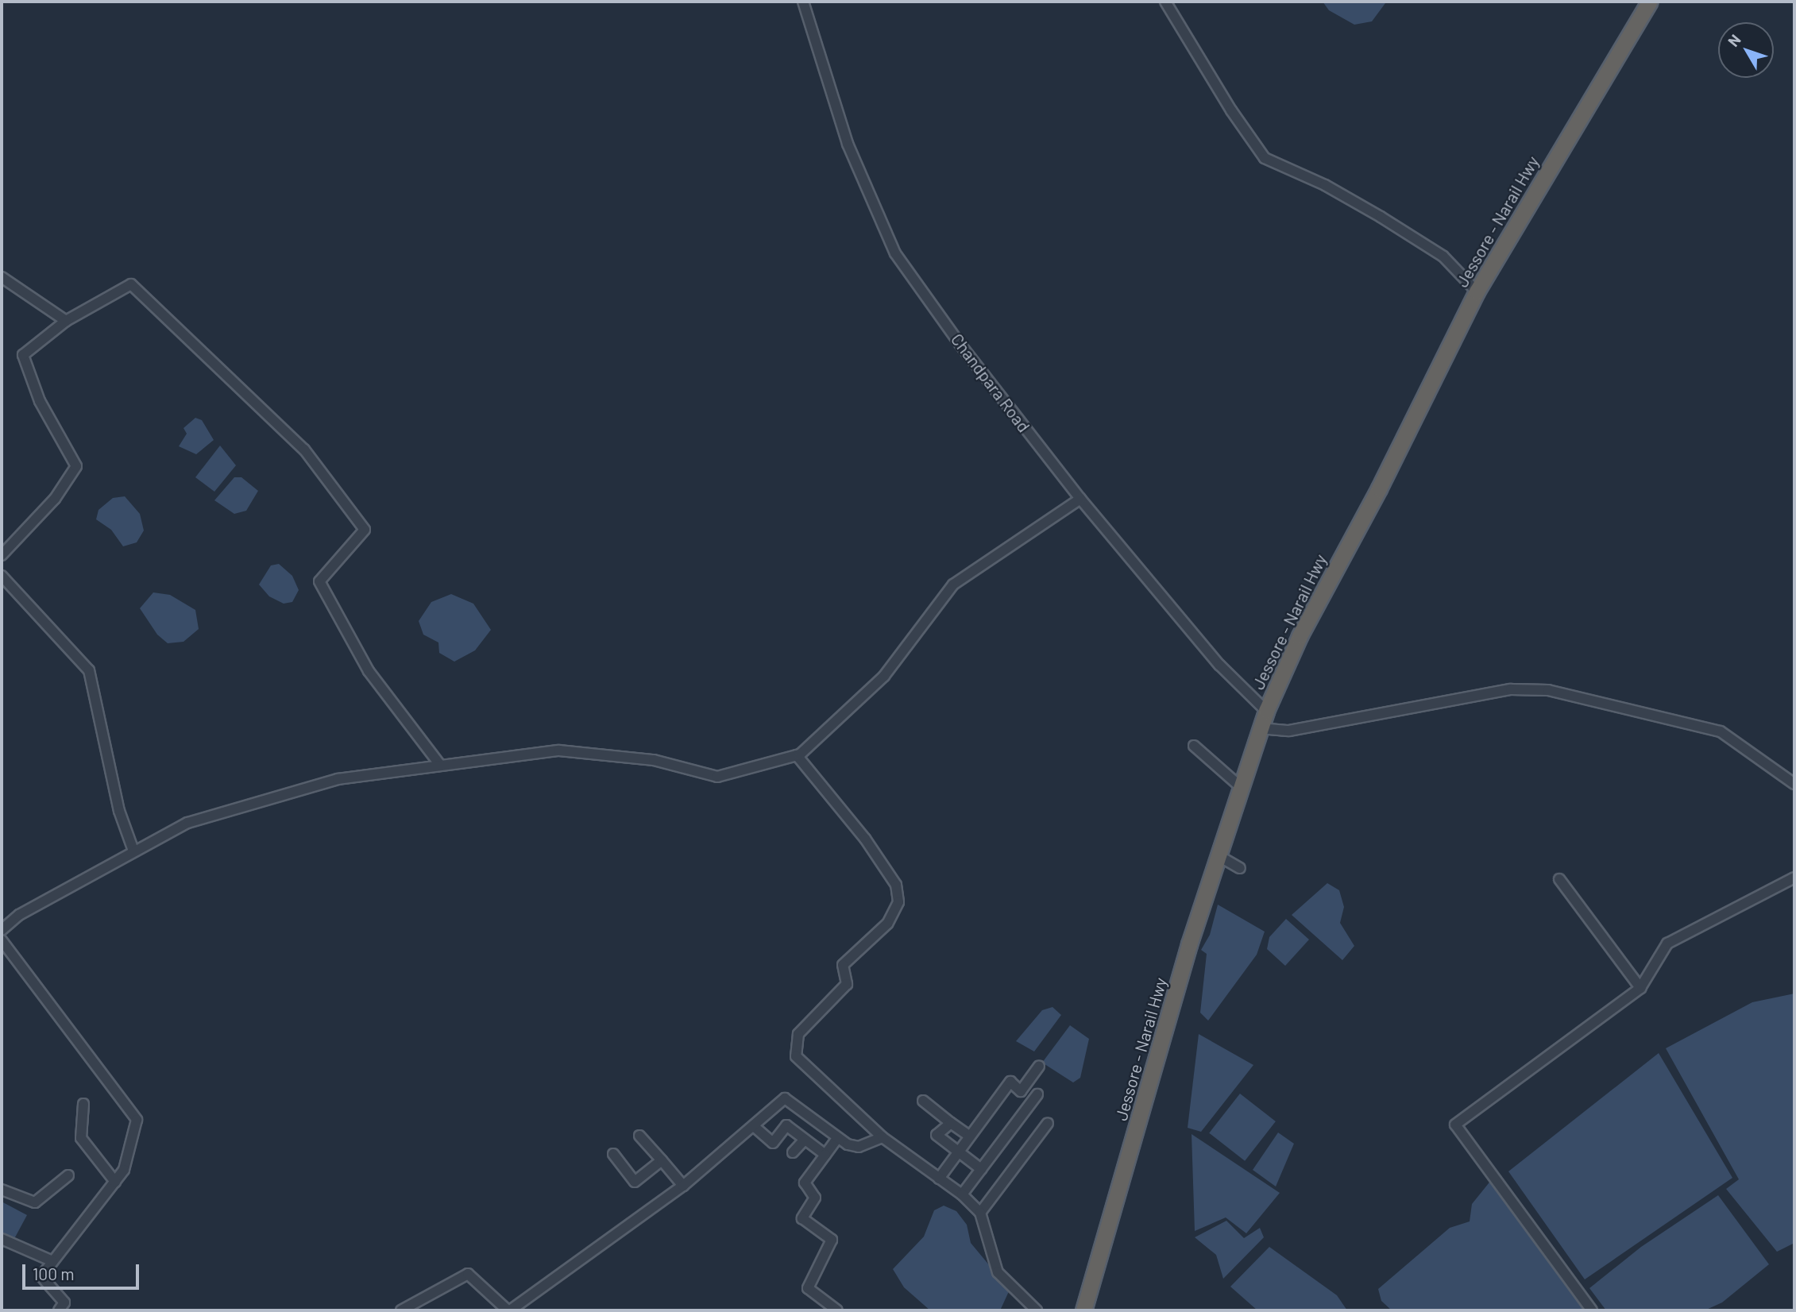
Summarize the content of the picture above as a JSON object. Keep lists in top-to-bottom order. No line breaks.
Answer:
{"streets":{"highway":["Jessore - Narail Hwy"],"street":["Chandpara Road"]},"crossings":[["Jessore - Narail Hwy","Chandpara Road"]],"scale_bar":"100 m","north":"top left"}
